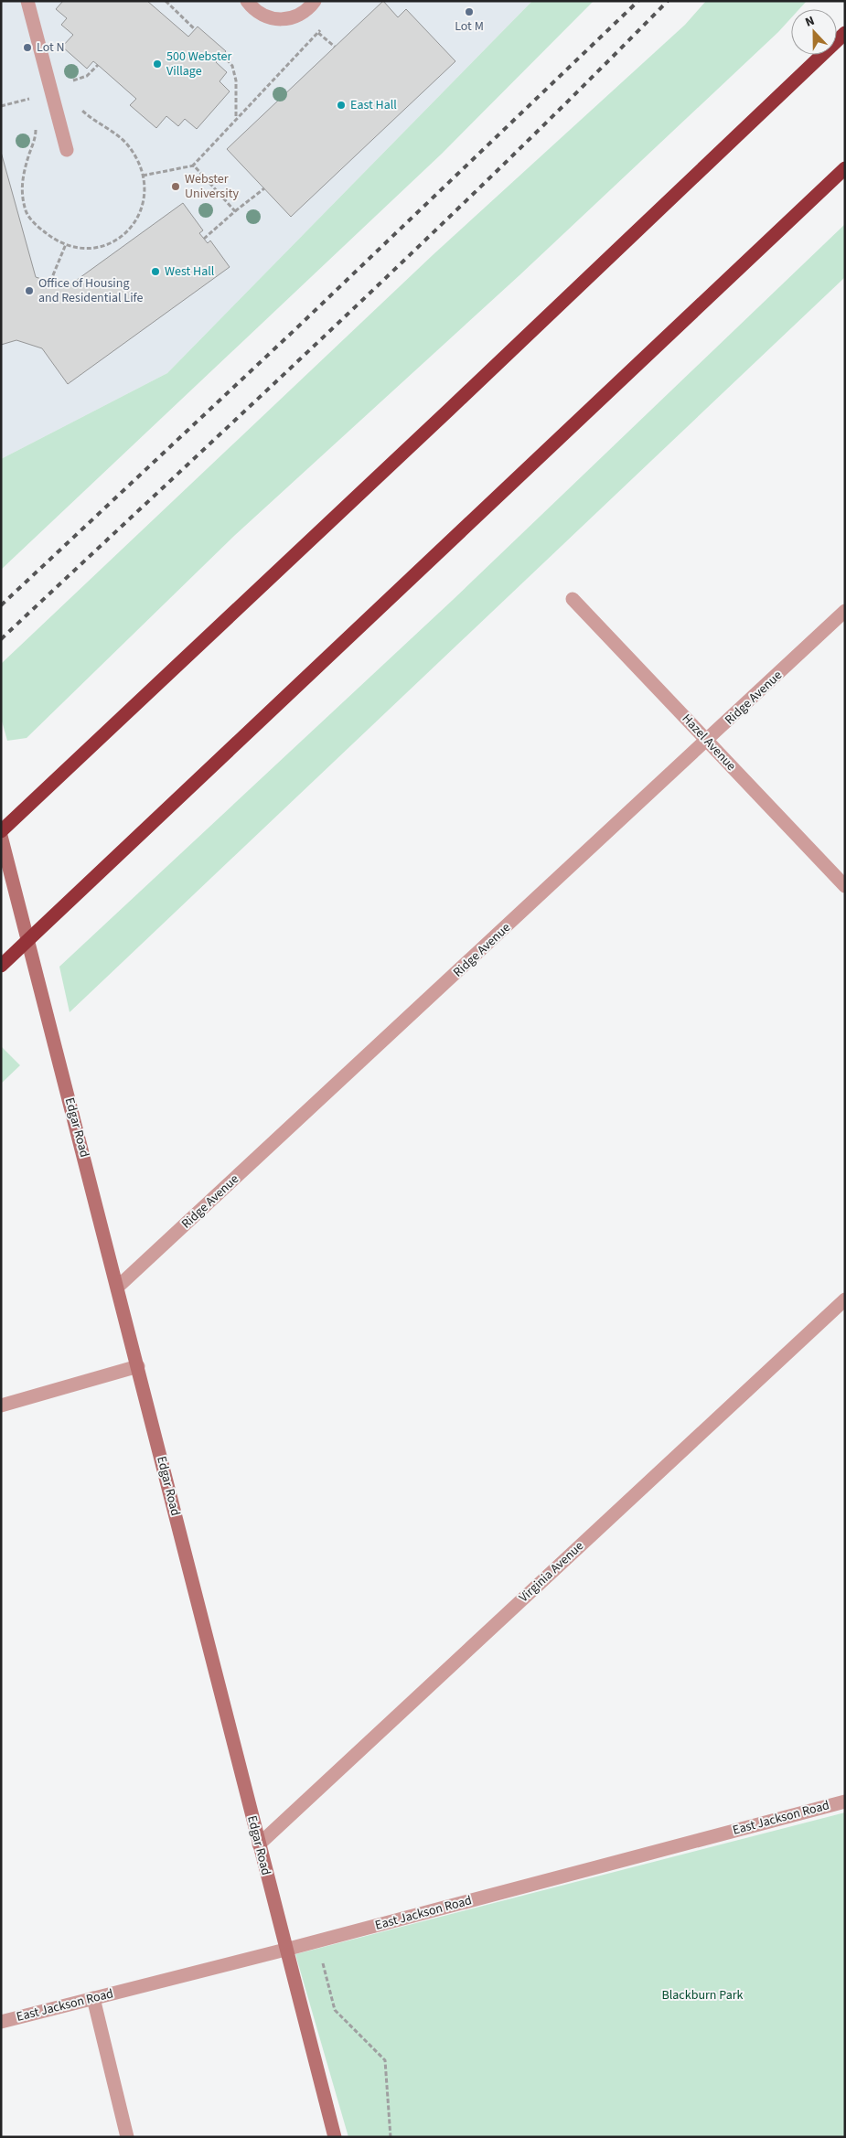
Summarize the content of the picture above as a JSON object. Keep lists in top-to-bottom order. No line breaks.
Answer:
{"streets":{"street":["Ridge Avenue","Hazel Avenue","Edgar Road","Virginia Avenue","East Jackson Road"]},"crossings":[["Ridge Avenue","Hazel Avenue"],["Ridge Avenue","Edgar Road"],["Edgar Road","Virginia Avenue"],["Edgar Road","East Jackson Road"]],"parks":["Blackburn Park"],"places":["Lot M","Lot N","500 Webster Village","East Hall","Webster University","West Hall","Office of Housing and Residential Life"],"north":"top"}
